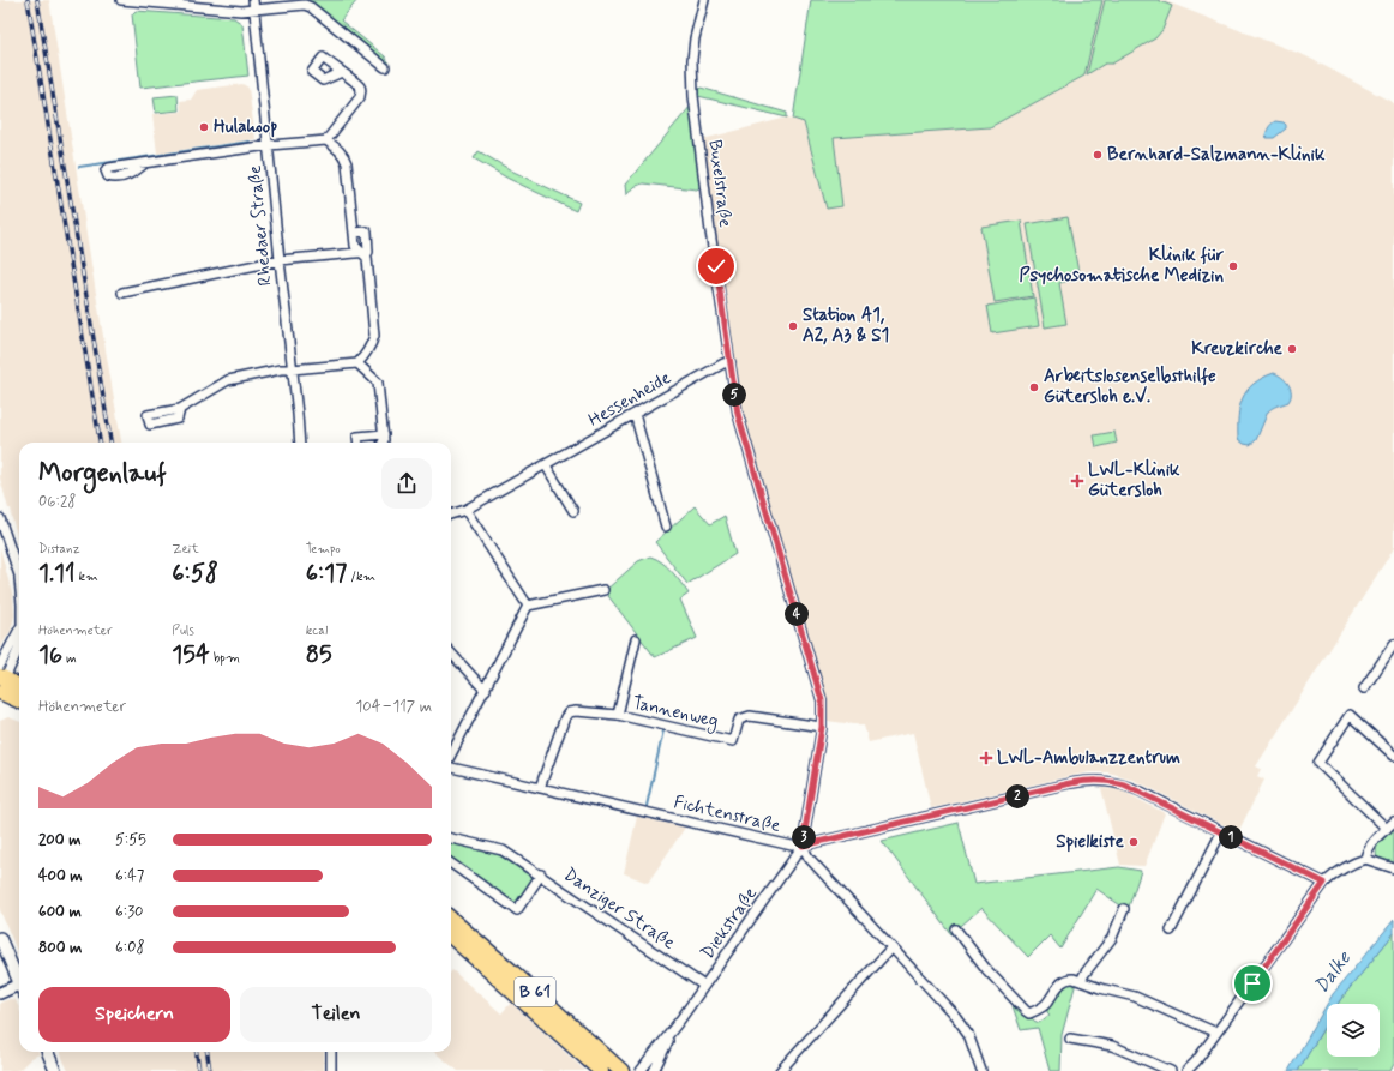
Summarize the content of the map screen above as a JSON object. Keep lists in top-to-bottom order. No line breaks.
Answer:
{"streets":{"main road":["B 61"],"street":["Buxelstraße","Rhedaer Straße","Hessenheide","Tannenweg","Fichtenstraße","Danziger Straße","Diekstraße"]},"crossings":[["Buxelstraße","Hessenheide"],["Buxelstraße","Tannenweg"],["Buxelstraße","Fichtenstraße"],["Buxelstraße","Diekstraße"],["Tannenweg","Fichtenstraße"],["Fichtenstraße","Diekstraße"],["Danziger Straße","Diekstraße"]],"water":["Dalke"],"places":{"other":["Hulahoop","Bernhard-Salzmann-Klinik","Klinik für Psychosomatische Medizin","Station A1, A2, A3 & S1","Kreuzkirche","Arbeitslosenselbsthilfe Gütersloh e.V.","Spielkiste"],"health":["LWL-Klinik Gütersloh","LWL-Ambulanzzentrum"]},"page":{"pins":["5","4","2","1","3"],"heading":["Morgenlauf","06:28"],"stats":[["Distanz","1.11 km"],["Zeit","6:58"],["Tempo","6:17 /km"],["Höhenmeter","16 m"],["Puls","154 bpm"],["kcal","85"]],"chart":["Höhenmeter","104–117 m"],"list":[{"name":"200 m","note":"5:55"},{"name":"400 m","note":"6:47"},{"name":"600 m","note":"6:30"},{"name":"800 m","note":"6:08"}],"buttons":["Speichern","Teilen"]}}
